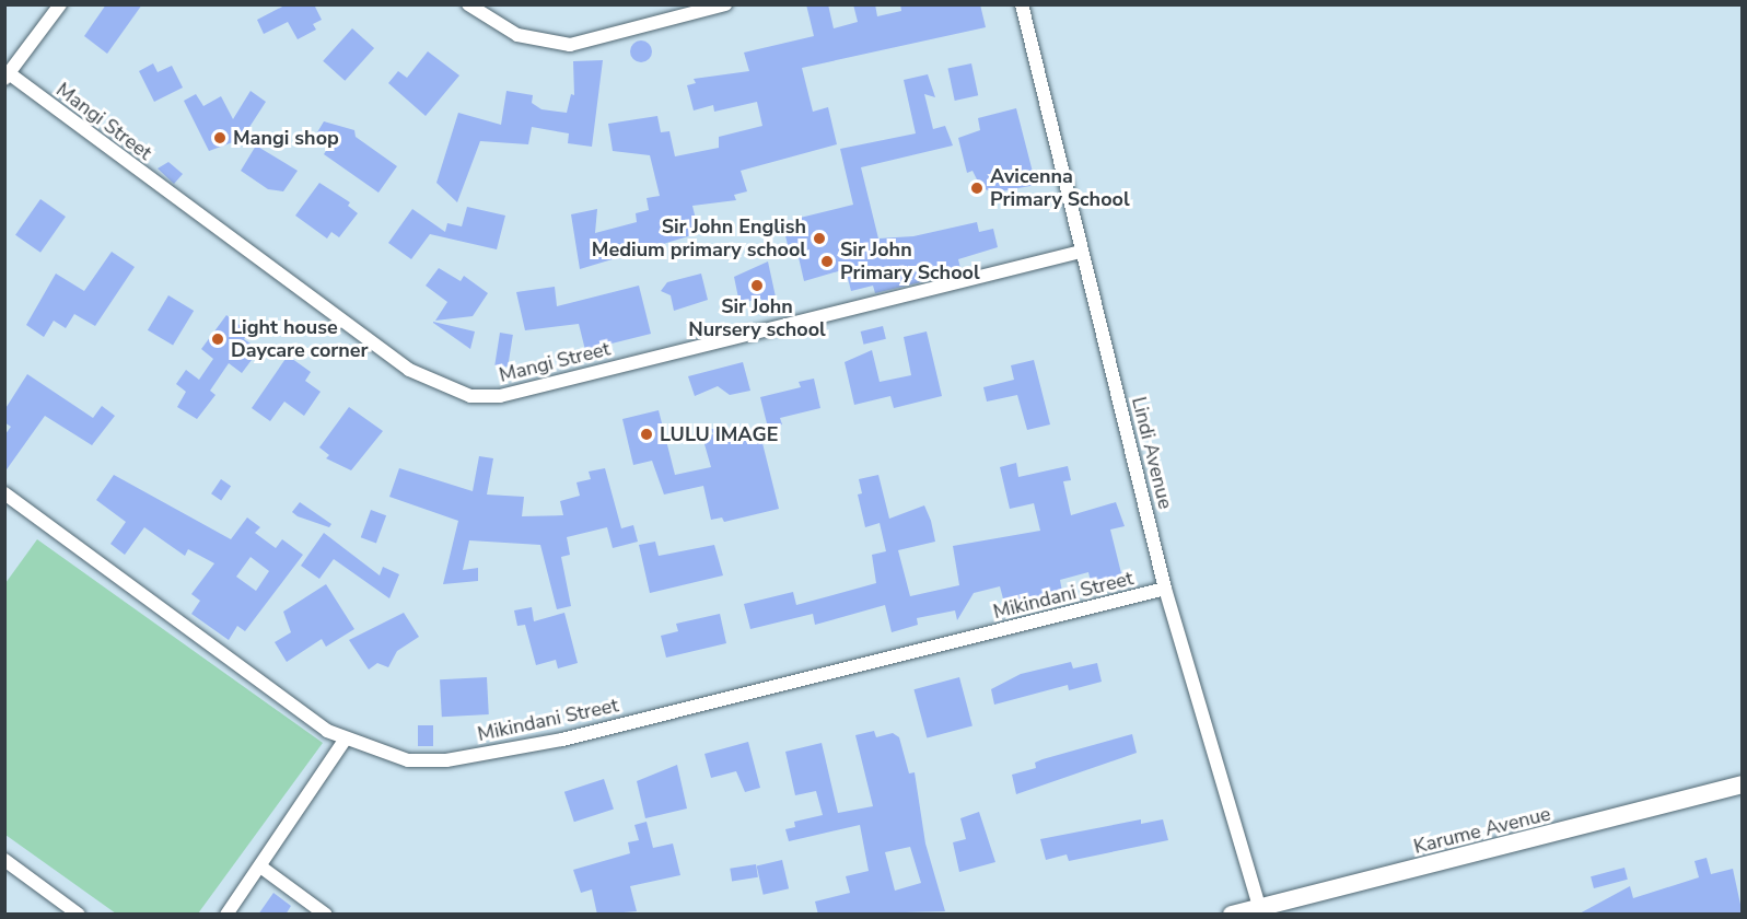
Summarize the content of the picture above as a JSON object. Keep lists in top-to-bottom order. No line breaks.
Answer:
{"streets":{"main road":["Karume Avenue"],"street":["Mangi Street","Lindi Avenue","Mikindani Street"]},"crossings":[["Mangi Street","Lindi Avenue"],["Lindi Avenue","Mikindani Street"],["Lindi Avenue","Karume Avenue"]],"places":["Mangi shop","Avicenna Primary School","Sir John English Medium primary school","Sir John Primary School","Sir John Nursery school","Light house Daycare corner","LULU IMAGE"]}
